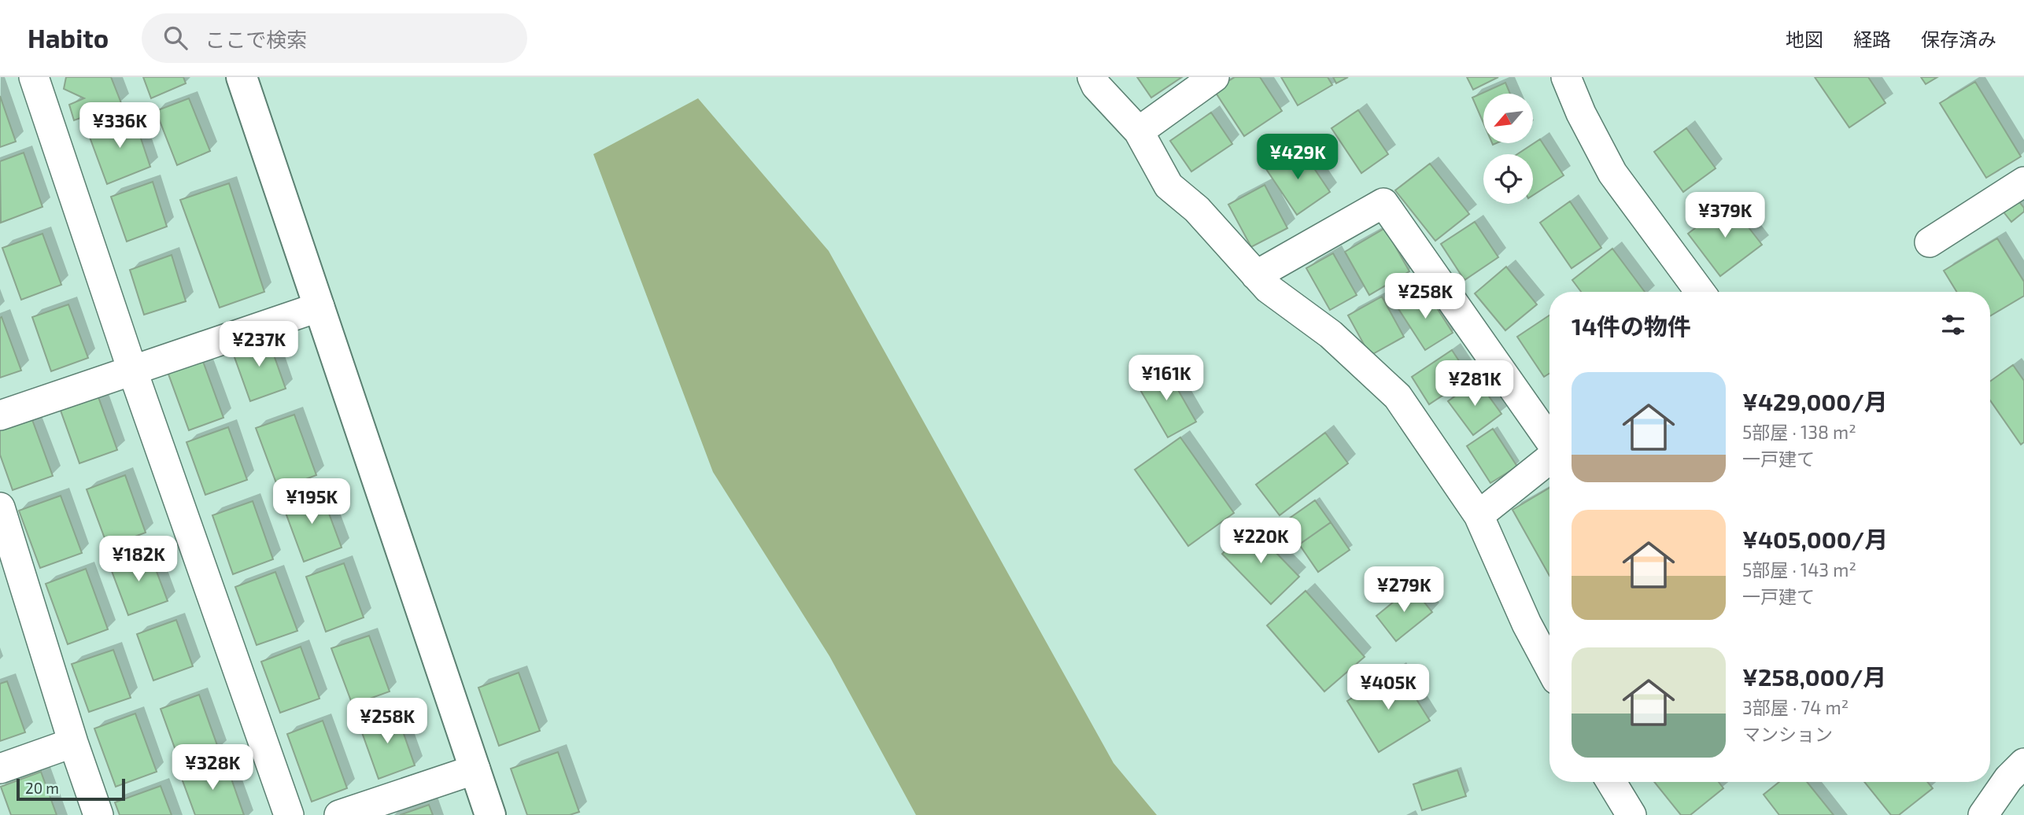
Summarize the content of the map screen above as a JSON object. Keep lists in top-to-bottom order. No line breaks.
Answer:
{"scale_bar":"20 m","north":"bottom left","page":{"header":"Habito","search":"ここで検索","nav":["地図","経路","保存済み"],"price":["¥336K","¥429K","¥379K","¥258K","¥237K","¥161K","¥281K","¥195K","¥220K","¥182K","¥279K","¥405K","¥258K","¥328K"],"heading":"14件の物件","list":[{"name":"¥429,000/月","note":"5部屋 · 138 m² · 一戸建て"},{"name":"¥405,000/月","note":"5部屋 · 143 m² · 一戸建て"},{"name":"¥258,000/月","note":"3部屋 · 74 m² · マンション"}],"scale":"20 m"}}
